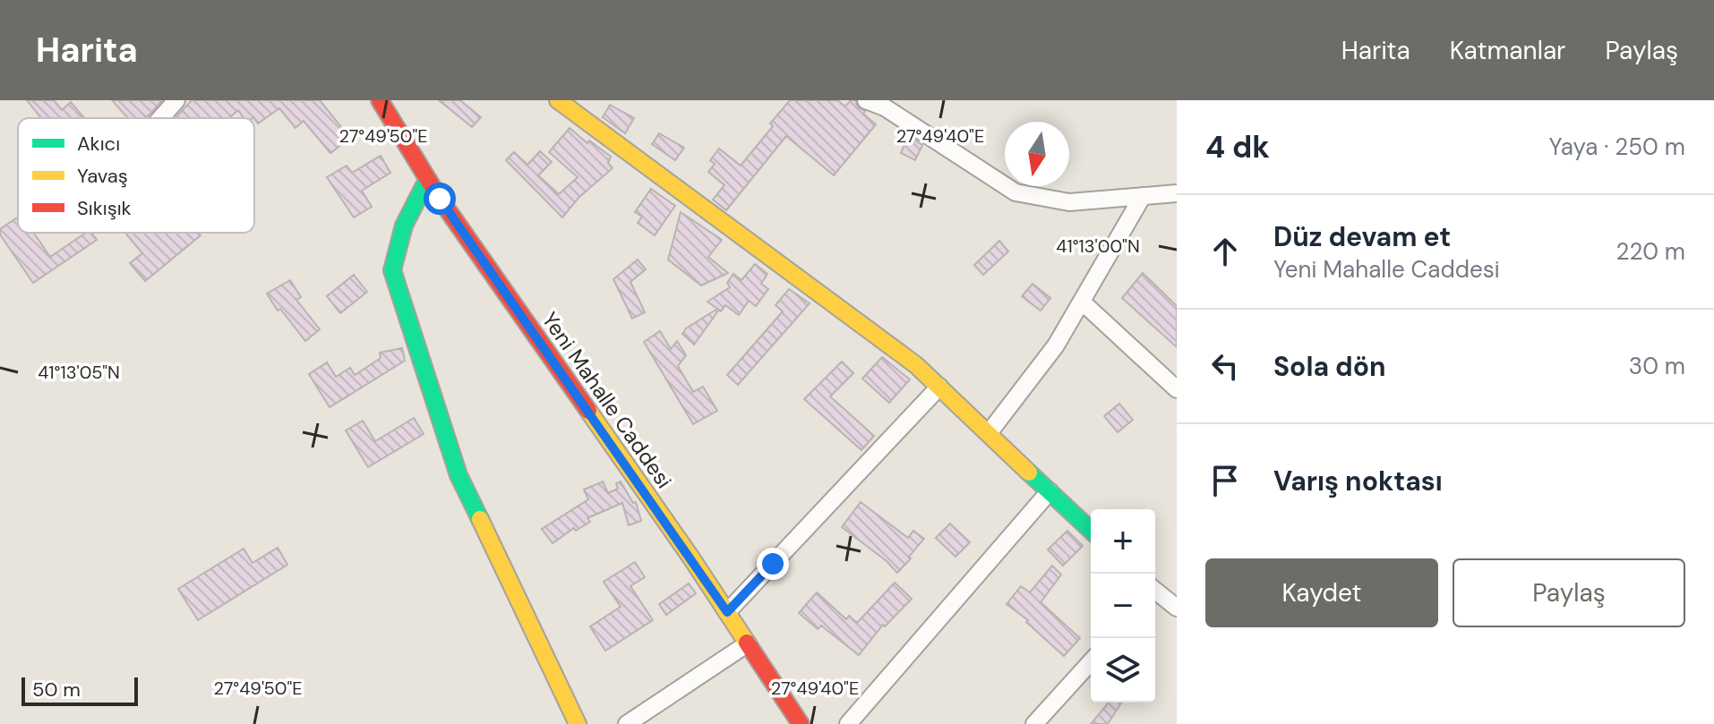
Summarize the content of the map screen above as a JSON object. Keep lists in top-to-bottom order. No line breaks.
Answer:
{"streets":{"street":["Yeni Mahalle Caddesi"]},"legend":["Akıcı","Yavaş","Sıkışık"],"scale_bar":"50 m","north":"bottom","page":{"header":"Harita","nav":["Harita","Katmanlar","Paylaş"],"heading":["4 dk","Yaya · 250 m"],"list":[["Düz devam et","Yeni Mahalle Caddesi","220 m"],["Sola dön","30 m"],"Varış noktası"],"map_buttons":["+","−"],"buttons":["Kaydet","Paylaş"],"scale":"50 m"},"coordinates":["27°49'50\"E","27°49'40\"E","41°13'00\"N","41°13'05\"N"]}
